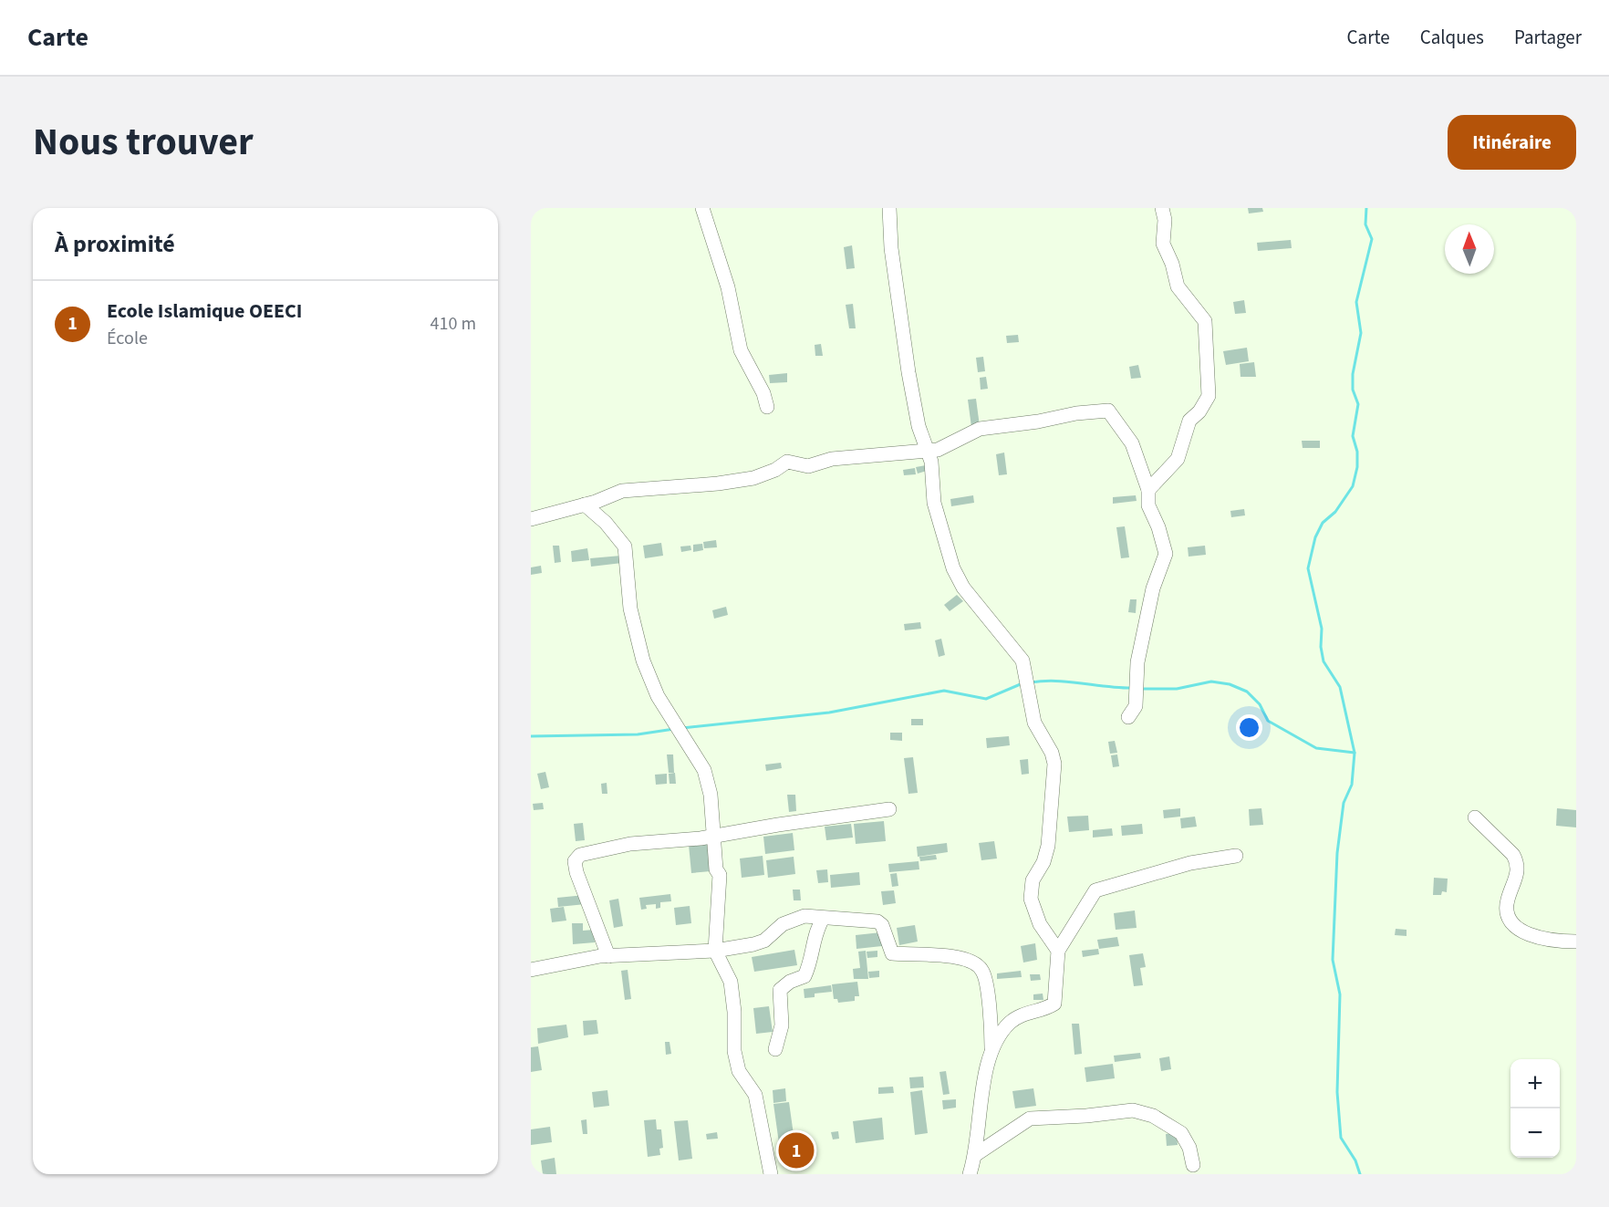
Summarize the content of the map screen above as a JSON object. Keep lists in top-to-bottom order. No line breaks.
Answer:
{"north":"top","page":{"header":"Carte","nav":["Carte","Calques","Partager"],"title":"Nous trouver","buttons":"Itinéraire","heading":"À proximité","list":[{"mark":"1","name":"Ecole Islamique OEECI","note":"École","value":"410 m"}],"map_buttons":["+","−"],"pins":"1"}}
